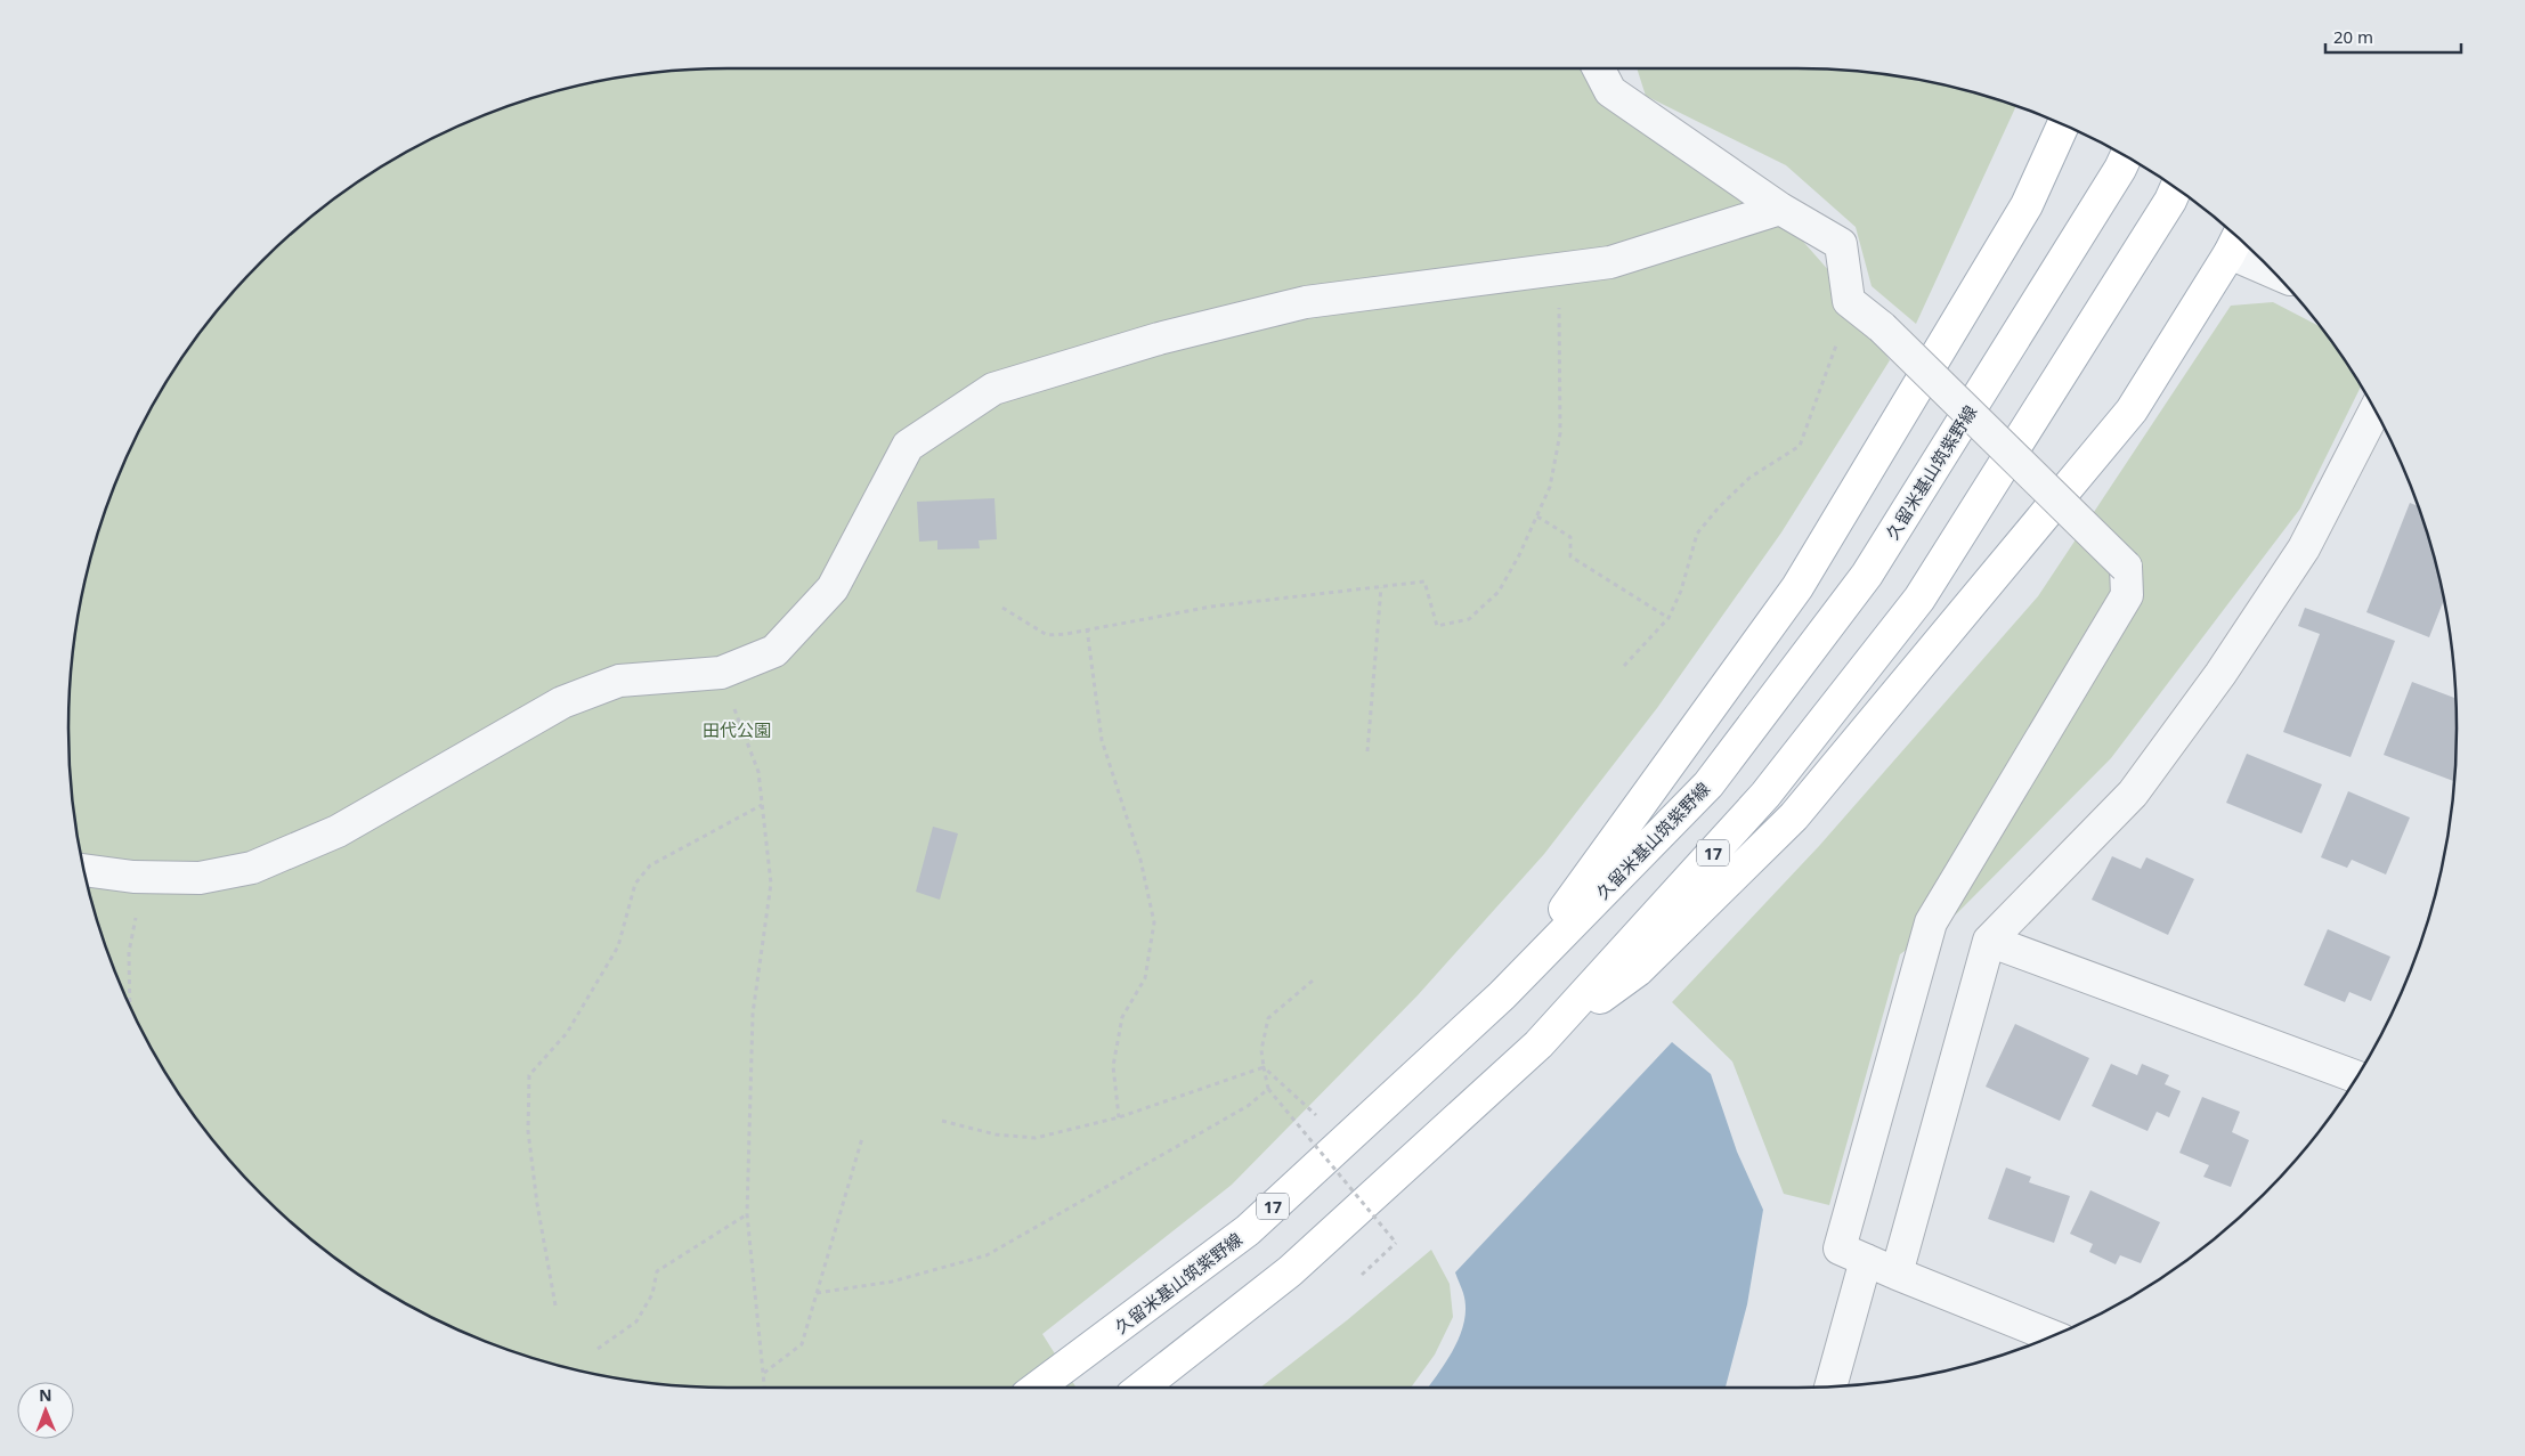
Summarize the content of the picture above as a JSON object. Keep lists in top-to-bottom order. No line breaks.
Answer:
{"streets":{"main road":["久留米基山筑紫野線","17"]},"parks":["田代公園"],"scale_bar":"20 m","north":"top"}
